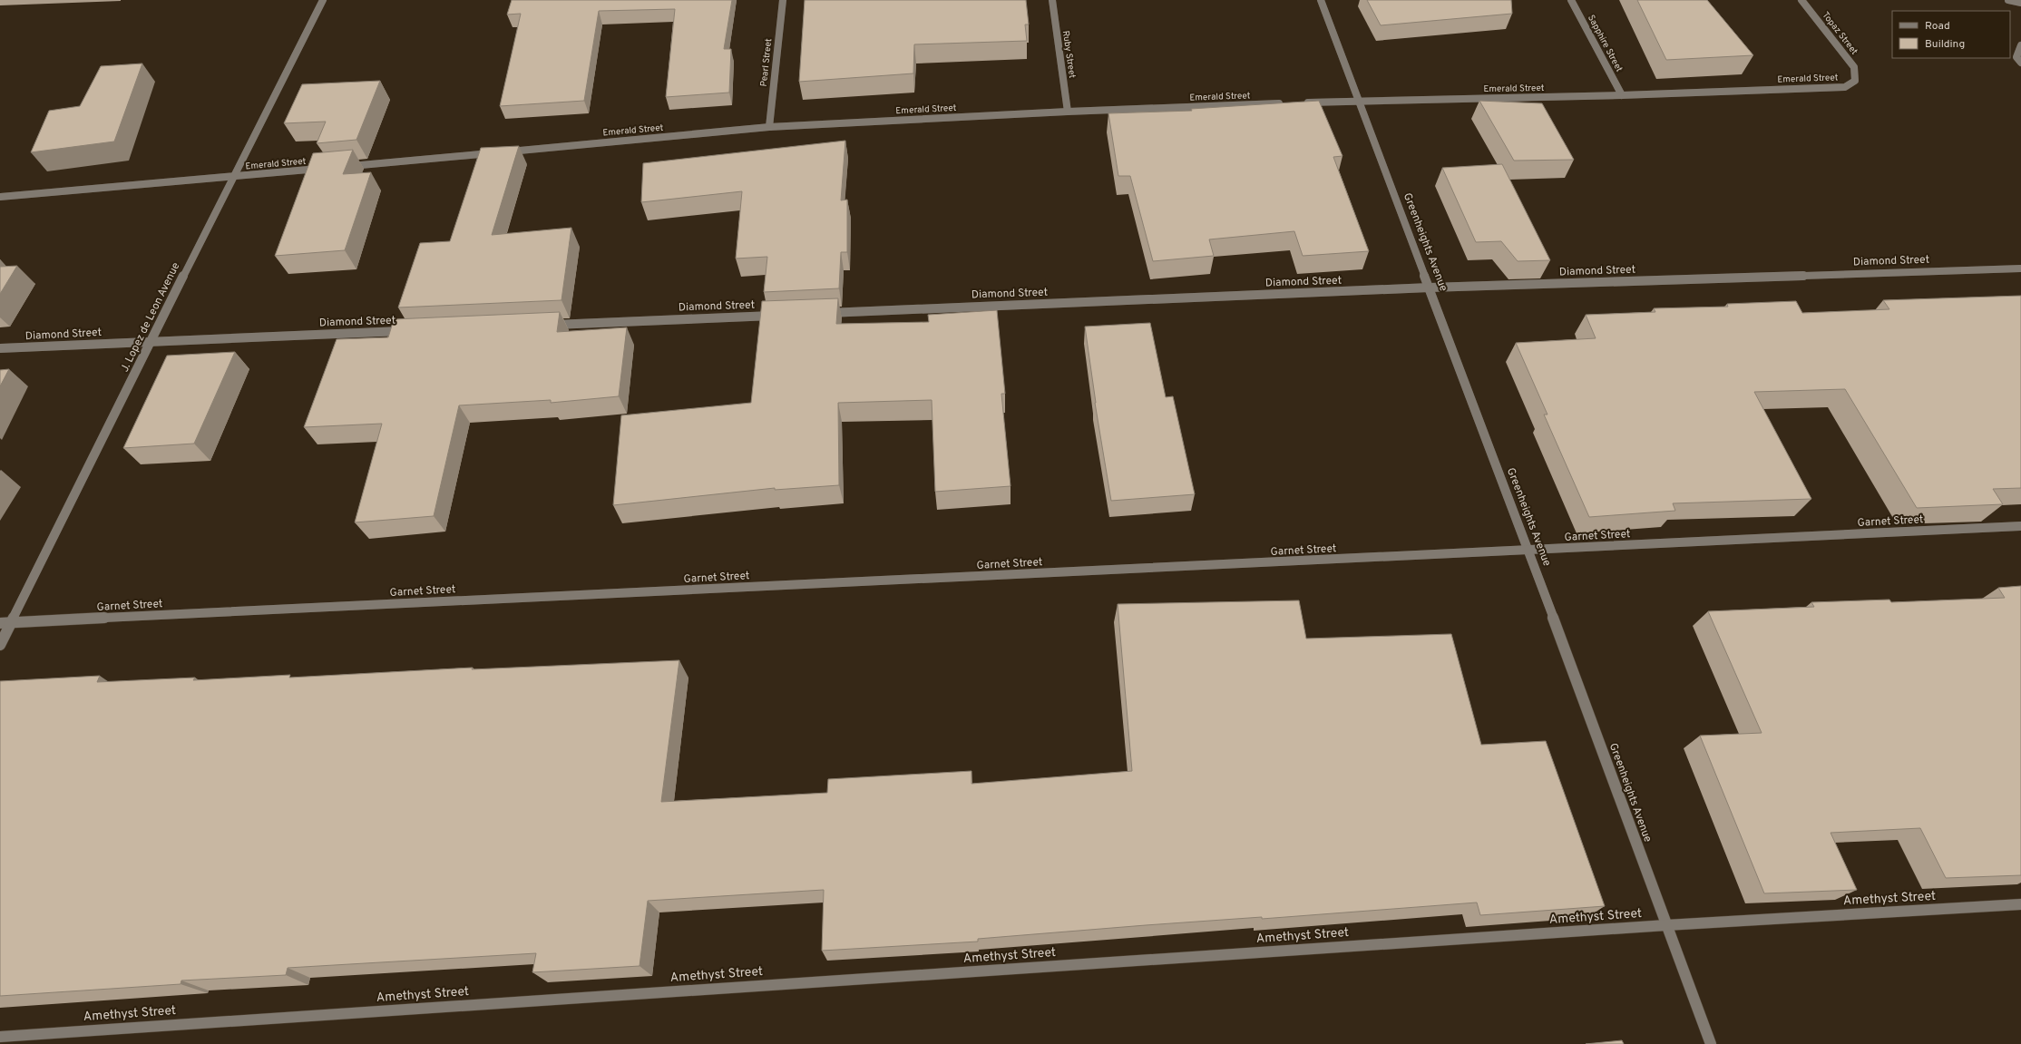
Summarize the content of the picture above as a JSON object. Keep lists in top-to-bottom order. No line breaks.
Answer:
{"streets":{"street":["Topaz Street","Sapphire Street","Ruby Street","Pearl Street","Emerald Street","Greenheights Avenue","Diamond Street","J. Lopez de Leon Avenue","Garnet Street","Amethyst Street"]},"crossings":[["Topaz Street","Emerald Street"],["Sapphire Street","Emerald Street"],["Ruby Street","Emerald Street"],["Pearl Street","Emerald Street"],["Emerald Street","Greenheights Avenue"],["Emerald Street","J. Lopez de Leon Avenue"],["Greenheights Avenue","Diamond Street"],["Greenheights Avenue","Garnet Street"],["Greenheights Avenue","Amethyst Street"],["Diamond Street","J. Lopez de Leon Avenue"],["J. Lopez de Leon Avenue","Garnet Street"]],"legend":["Road","Building"]}
